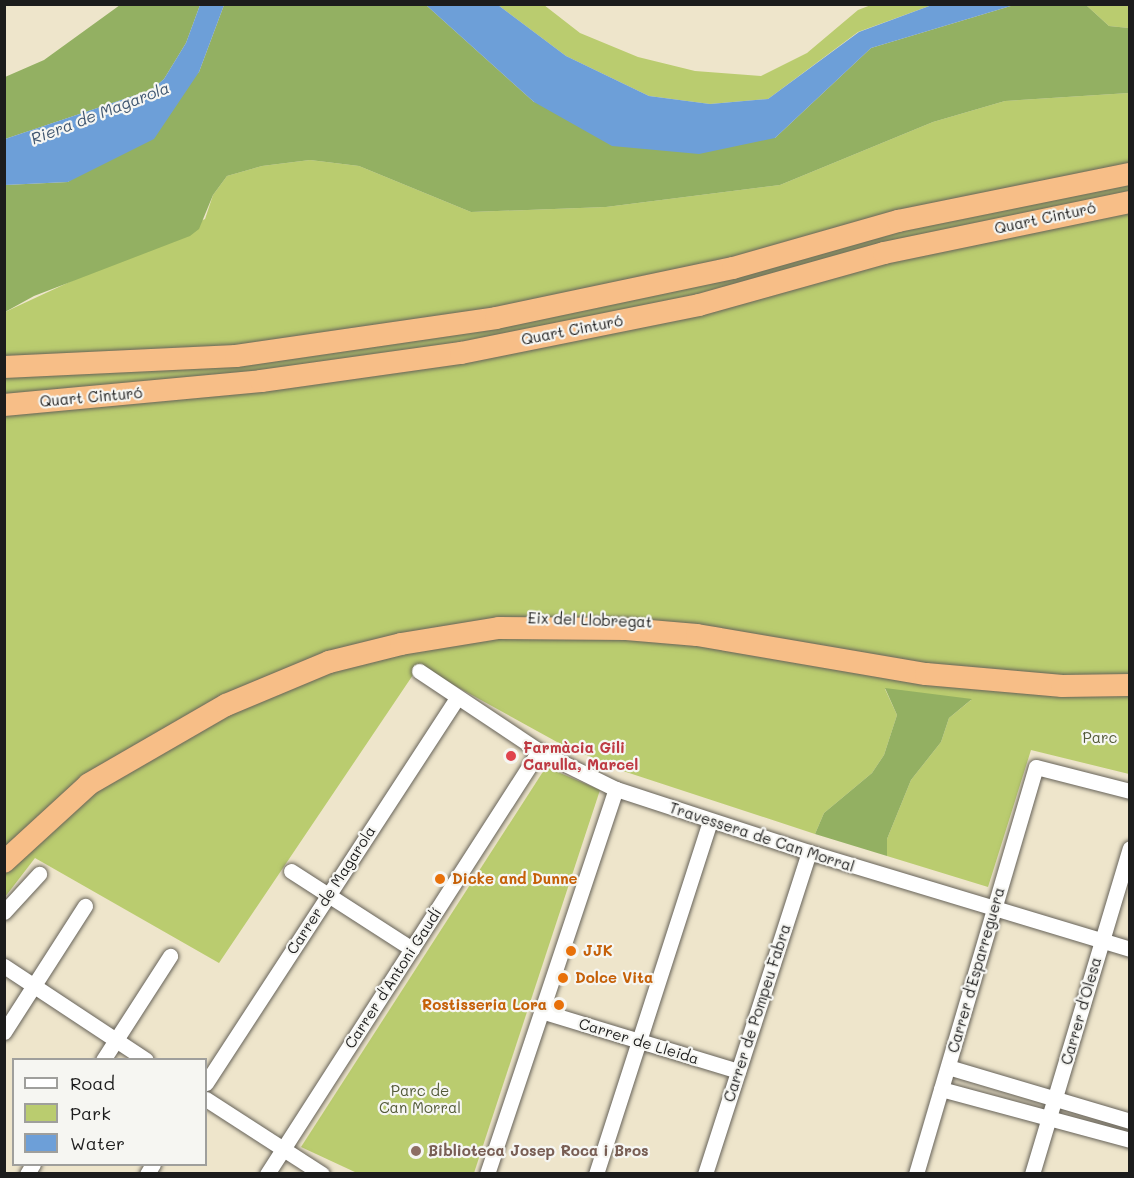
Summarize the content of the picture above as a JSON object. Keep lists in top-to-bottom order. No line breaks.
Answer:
{"streets":{"highway":["Quart Cinturó","Eix del Llobregat"],"street":["Travessera de Can Morral","Carrer de Magarola","Carrer d'Esparreguera","Carrer d'Antoni Gaudí","Carrer d'Olesa","Carrer de Pompeu Fabra","Carrer de Lleida"]},"crossings":[["Travessera de Can Morral","Carrer de Magarola"],["Travessera de Can Morral","Carrer d'Esparreguera"],["Travessera de Can Morral","Carrer d'Antoni Gaudí"],["Travessera de Can Morral","Carrer d'Olesa"],["Travessera de Can Morral","Carrer de Pompeu Fabra"],["Carrer de Pompeu Fabra","Carrer de Lleida"]],"water":["Riera de Magarola"],"parks":["Parc","Parc de Can Morral"],"places":["Farmàcia Gili Carulla, Marcel","Dicke and Dunne","JJK","Dolce Vita","Rostisseria Lora","Biblioteca Josep Roca i Bros"],"legend":["Road","Park","Water"]}
